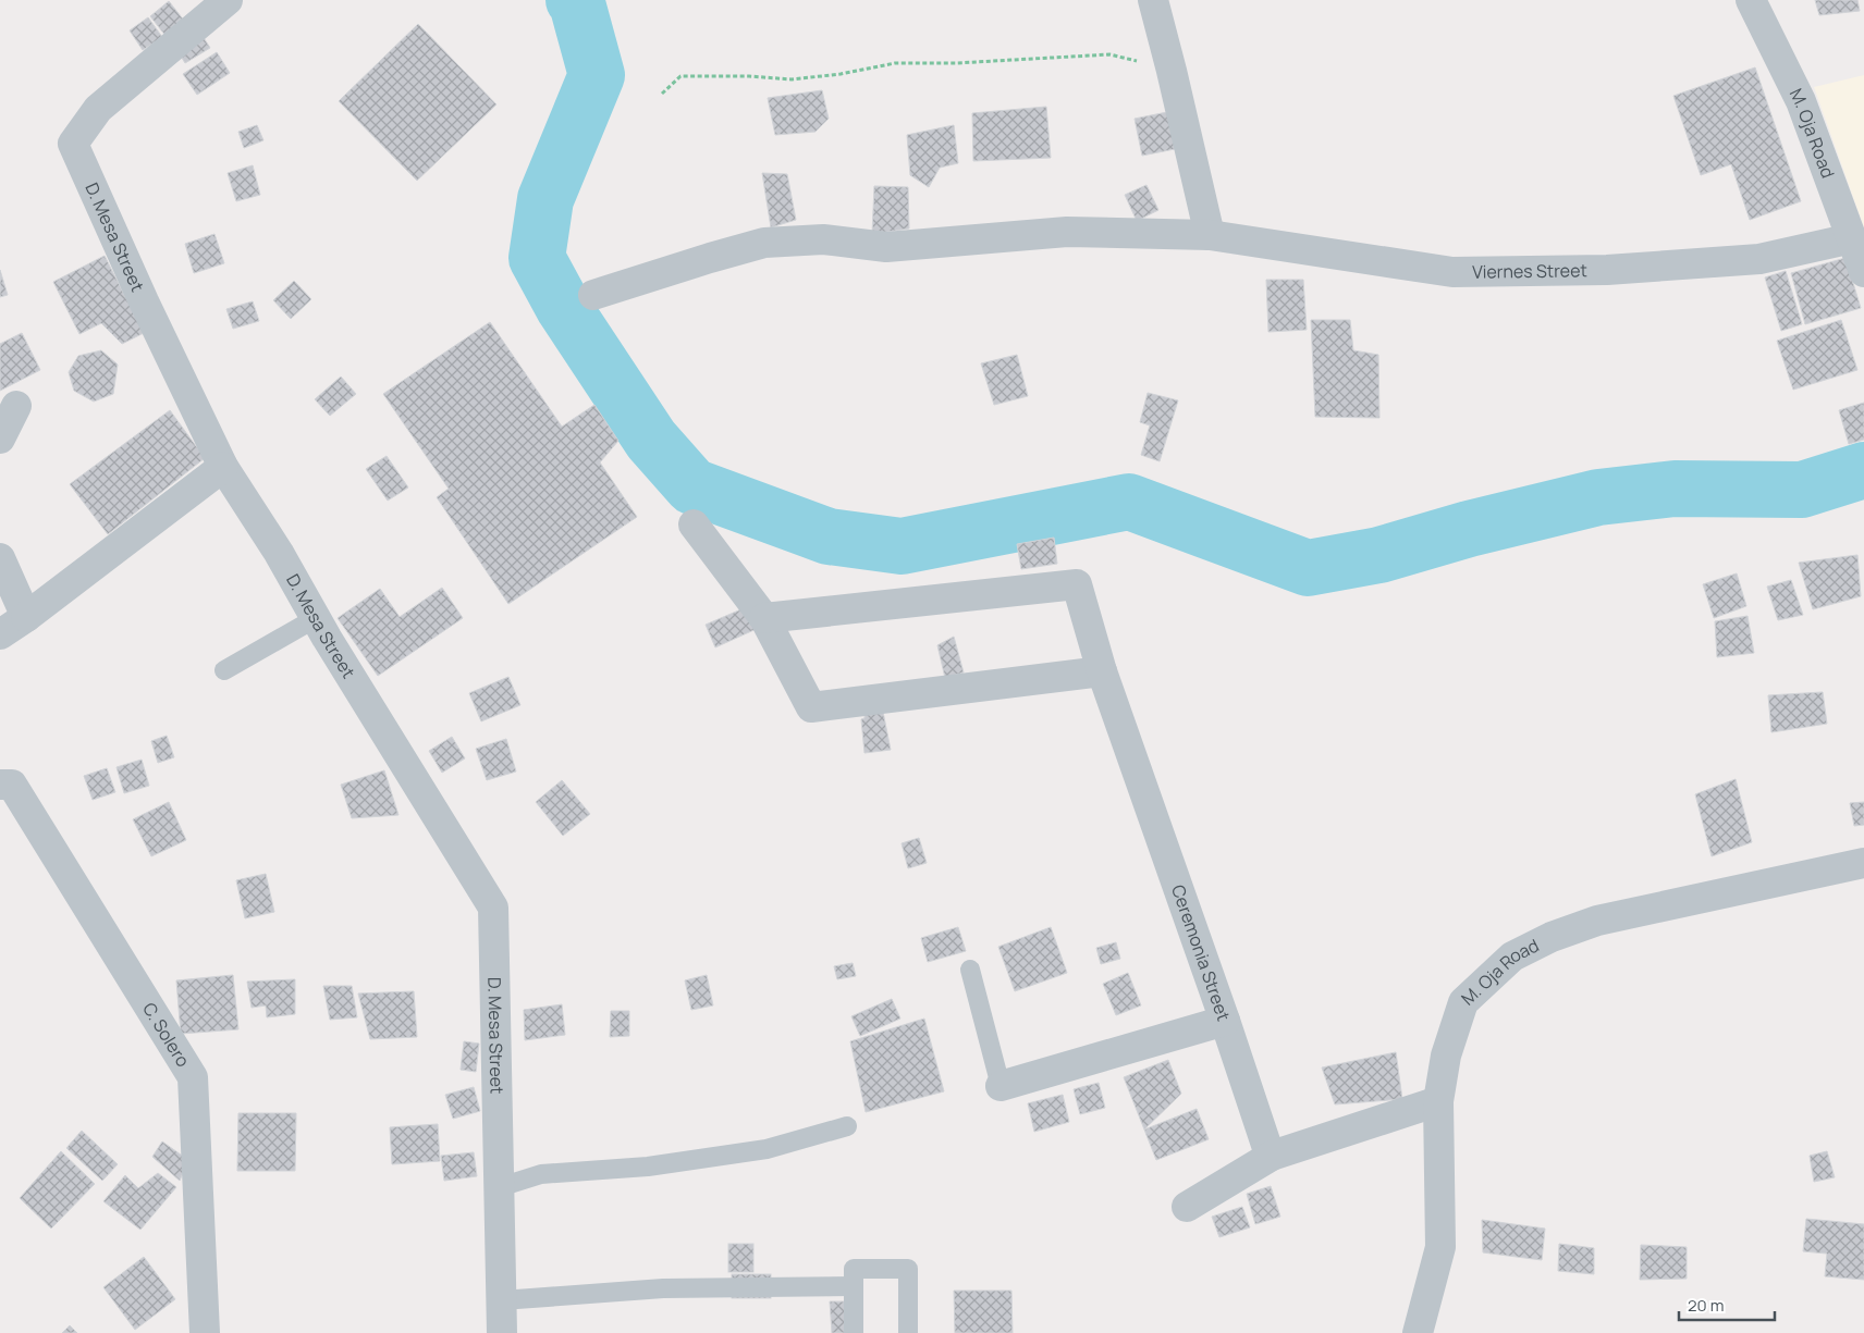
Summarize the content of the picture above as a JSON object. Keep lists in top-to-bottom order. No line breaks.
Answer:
{"streets":{"street":["M. Oja Road","D. Mesa Street","Viernes Street","Ceremonia Street","C. Solero"]},"crossings":[["M. Oja Road","Viernes Street"]],"scale_bar":"20 m"}
